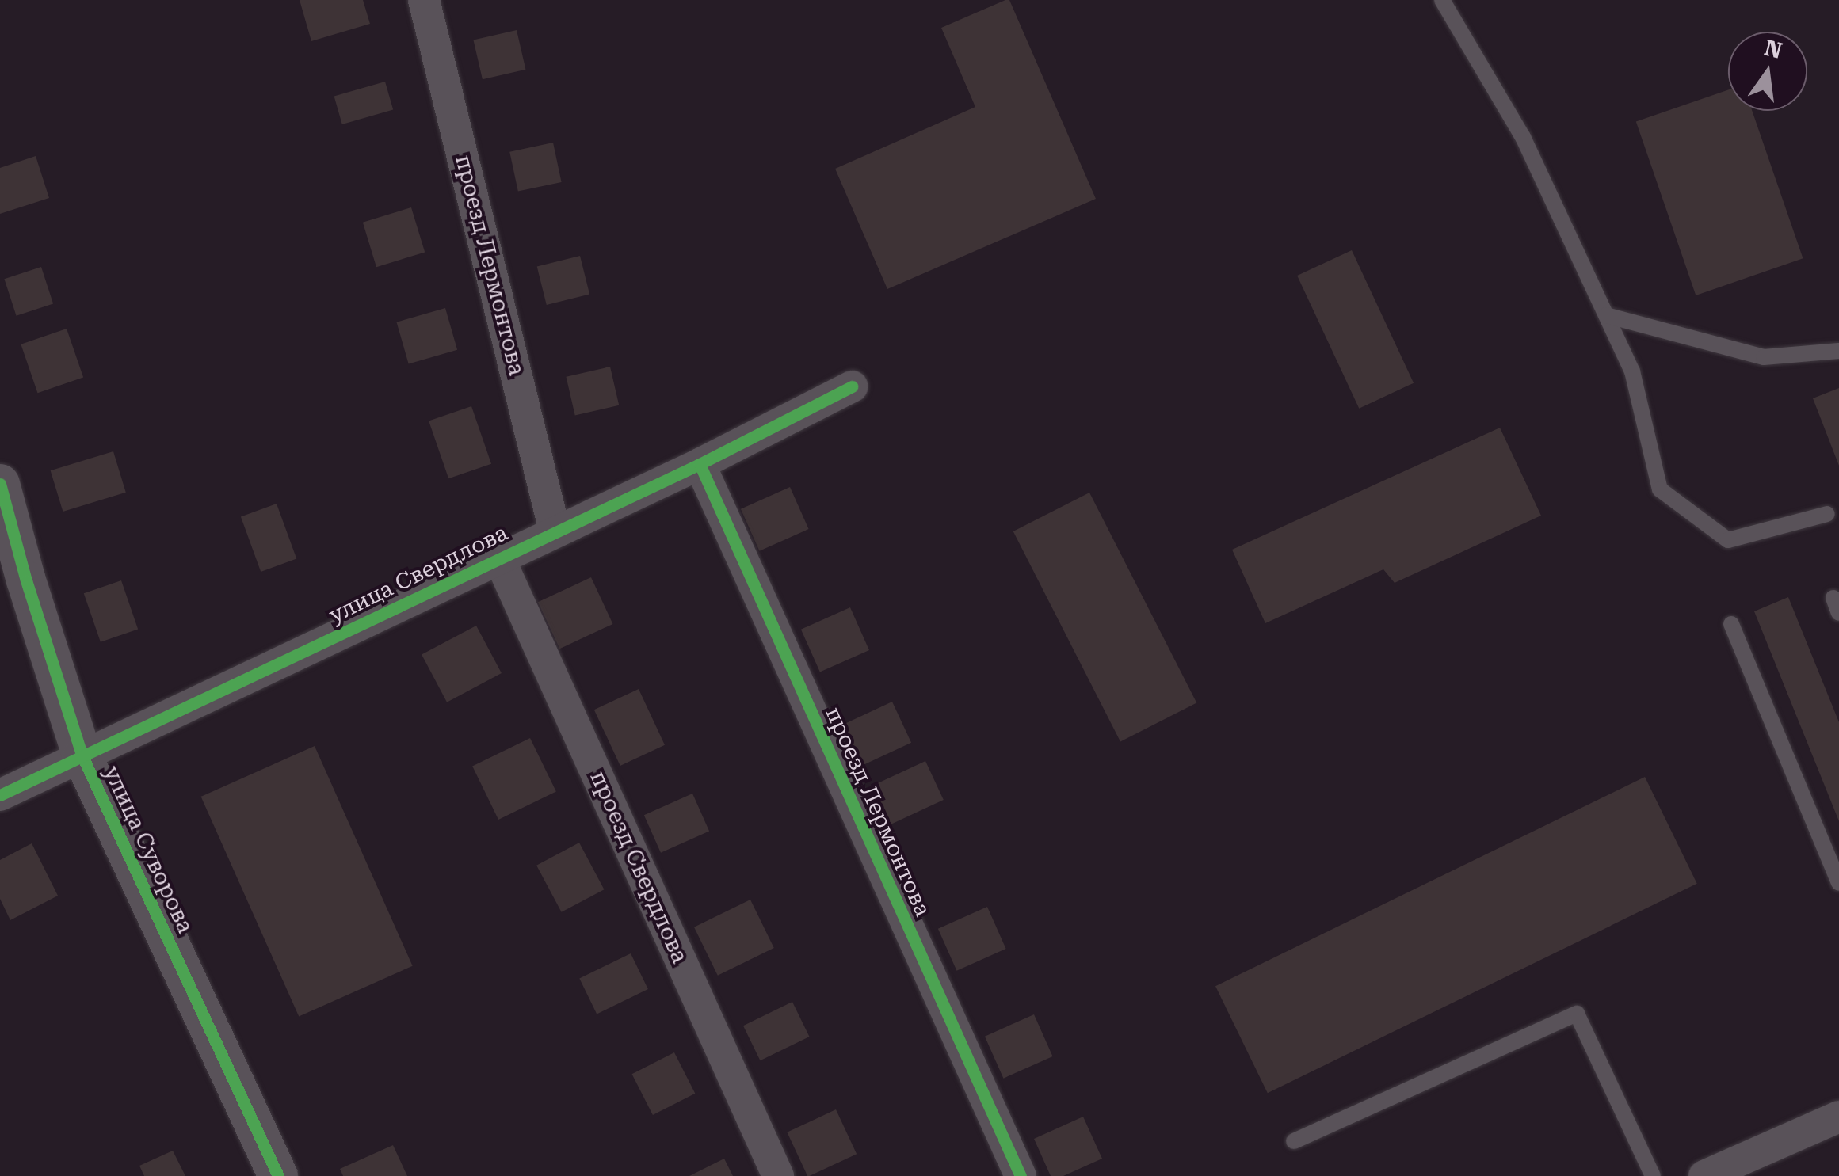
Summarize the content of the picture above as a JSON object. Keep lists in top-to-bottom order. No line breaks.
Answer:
{"streets":{"street":["проезд Лермонтова","улица Свердлова","улица Суворова","проезд Свердлова"]},"crossings":[["проезд Лермонтова","улица Свердлова"],["улица Свердлова","улица Суворова"],["улица Свердлова","проезд Свердлова"]],"north":"top"}
